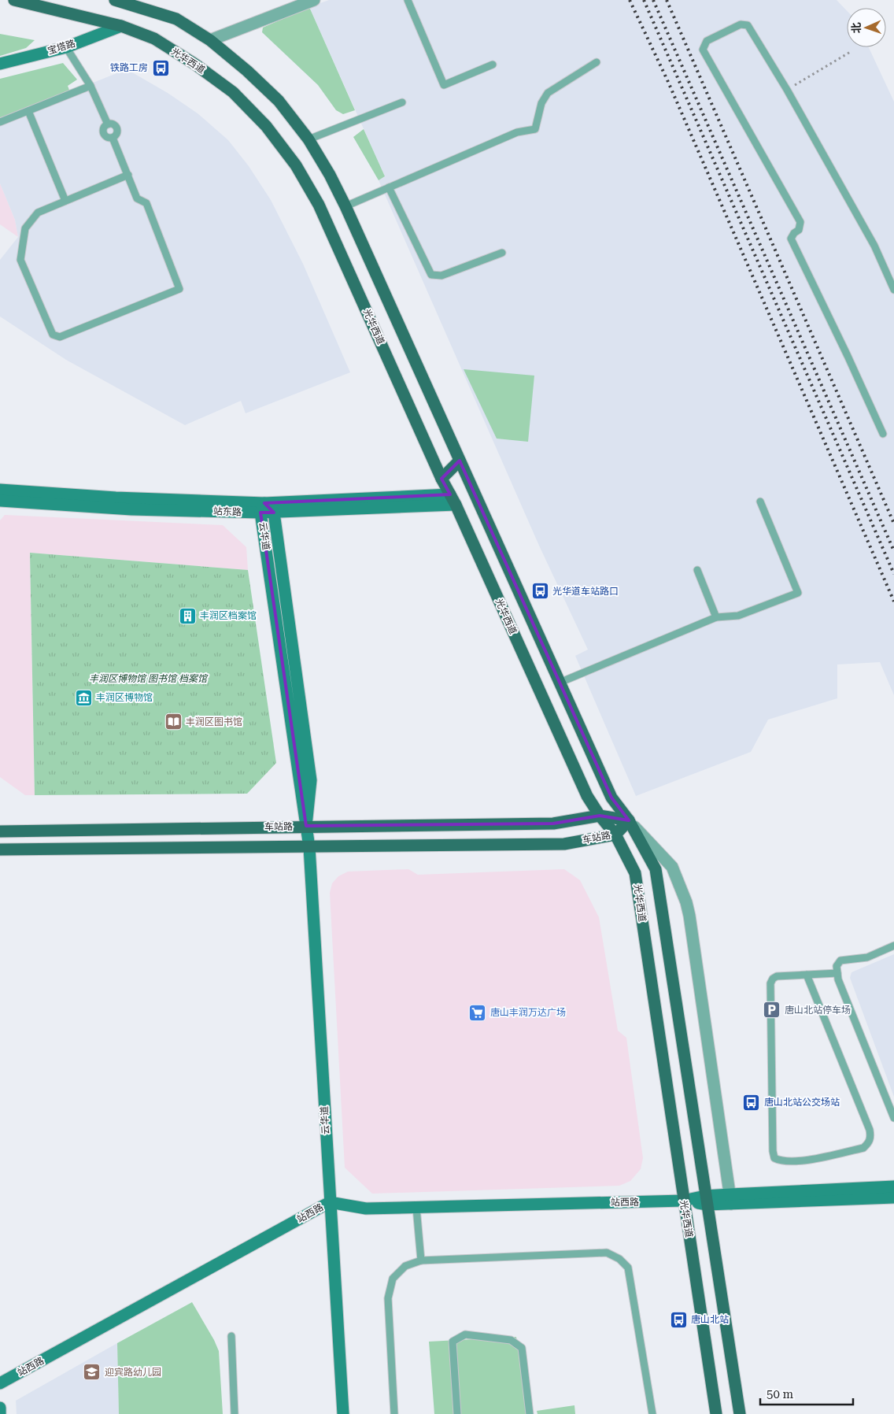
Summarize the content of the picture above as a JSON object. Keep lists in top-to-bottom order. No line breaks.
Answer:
{"streets":{"main road":["光华西道","车站路"],"street":["宝塔路","站东路","云华道","站西路"]},"crossings":[["宝塔路","光华西道"],["光华西道","站东路"],["光华西道","车站路"],["光华西道","站西路"],["站东路","云华道"],["云华道","车站路"],["云华道","站西路"]],"parks":["丰润区博物馆 图书馆 档案馆"],"places":{"bus stop":["铁路工房","光华道车站路口","唐山北站公交场站","唐山北站"],"building":["丰润区档案馆"],"museum":["丰润区博物馆"],"library":["丰润区图书馆"],"parking":["唐山北站停车场"],"supermarket":["唐山丰润万达广场"],"school or university":["迎宾路幼儿园"]},"scale_bar":"50 m","north":"left"}
